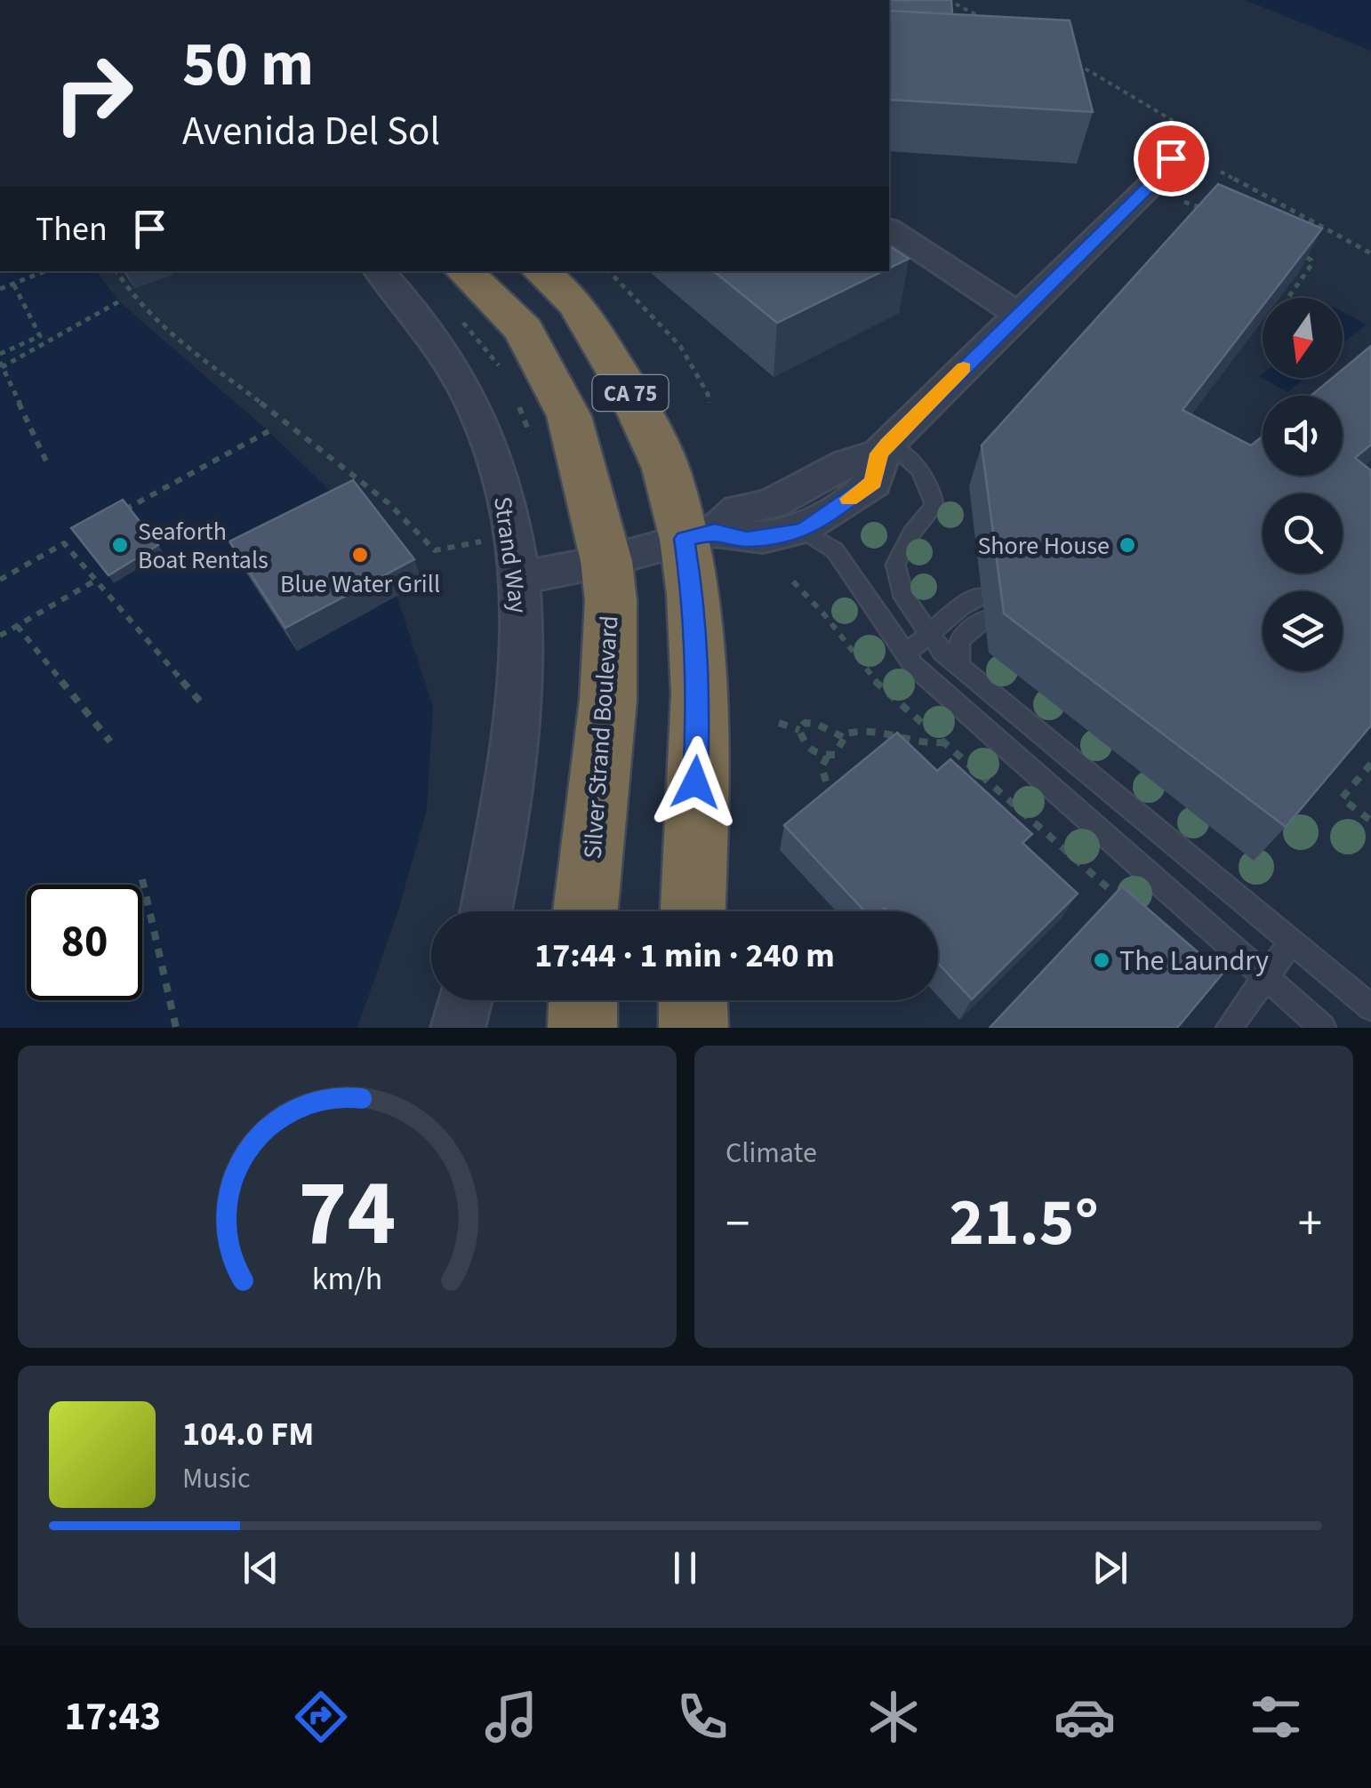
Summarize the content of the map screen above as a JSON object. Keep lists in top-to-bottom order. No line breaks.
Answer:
{"streets":{"highway":["CA 75","Silver Strand Boulevard"],"street":["Strand Way"]},"places":["Seaforth Boat Rentals","Shore House","Blue Water Grill","The Laundry"],"north":"bottom","page":{"turn":["50 m","Avenida Del Sol"],"then":"Then","limit":"80","trip":"17:44 · 1 min · 240 m","tile":"Climate","heat":["−","21.5°","+"],"song":["104.0 FM","Music"],"tabs":"17:43","gauge":["74","km/h"]}}
